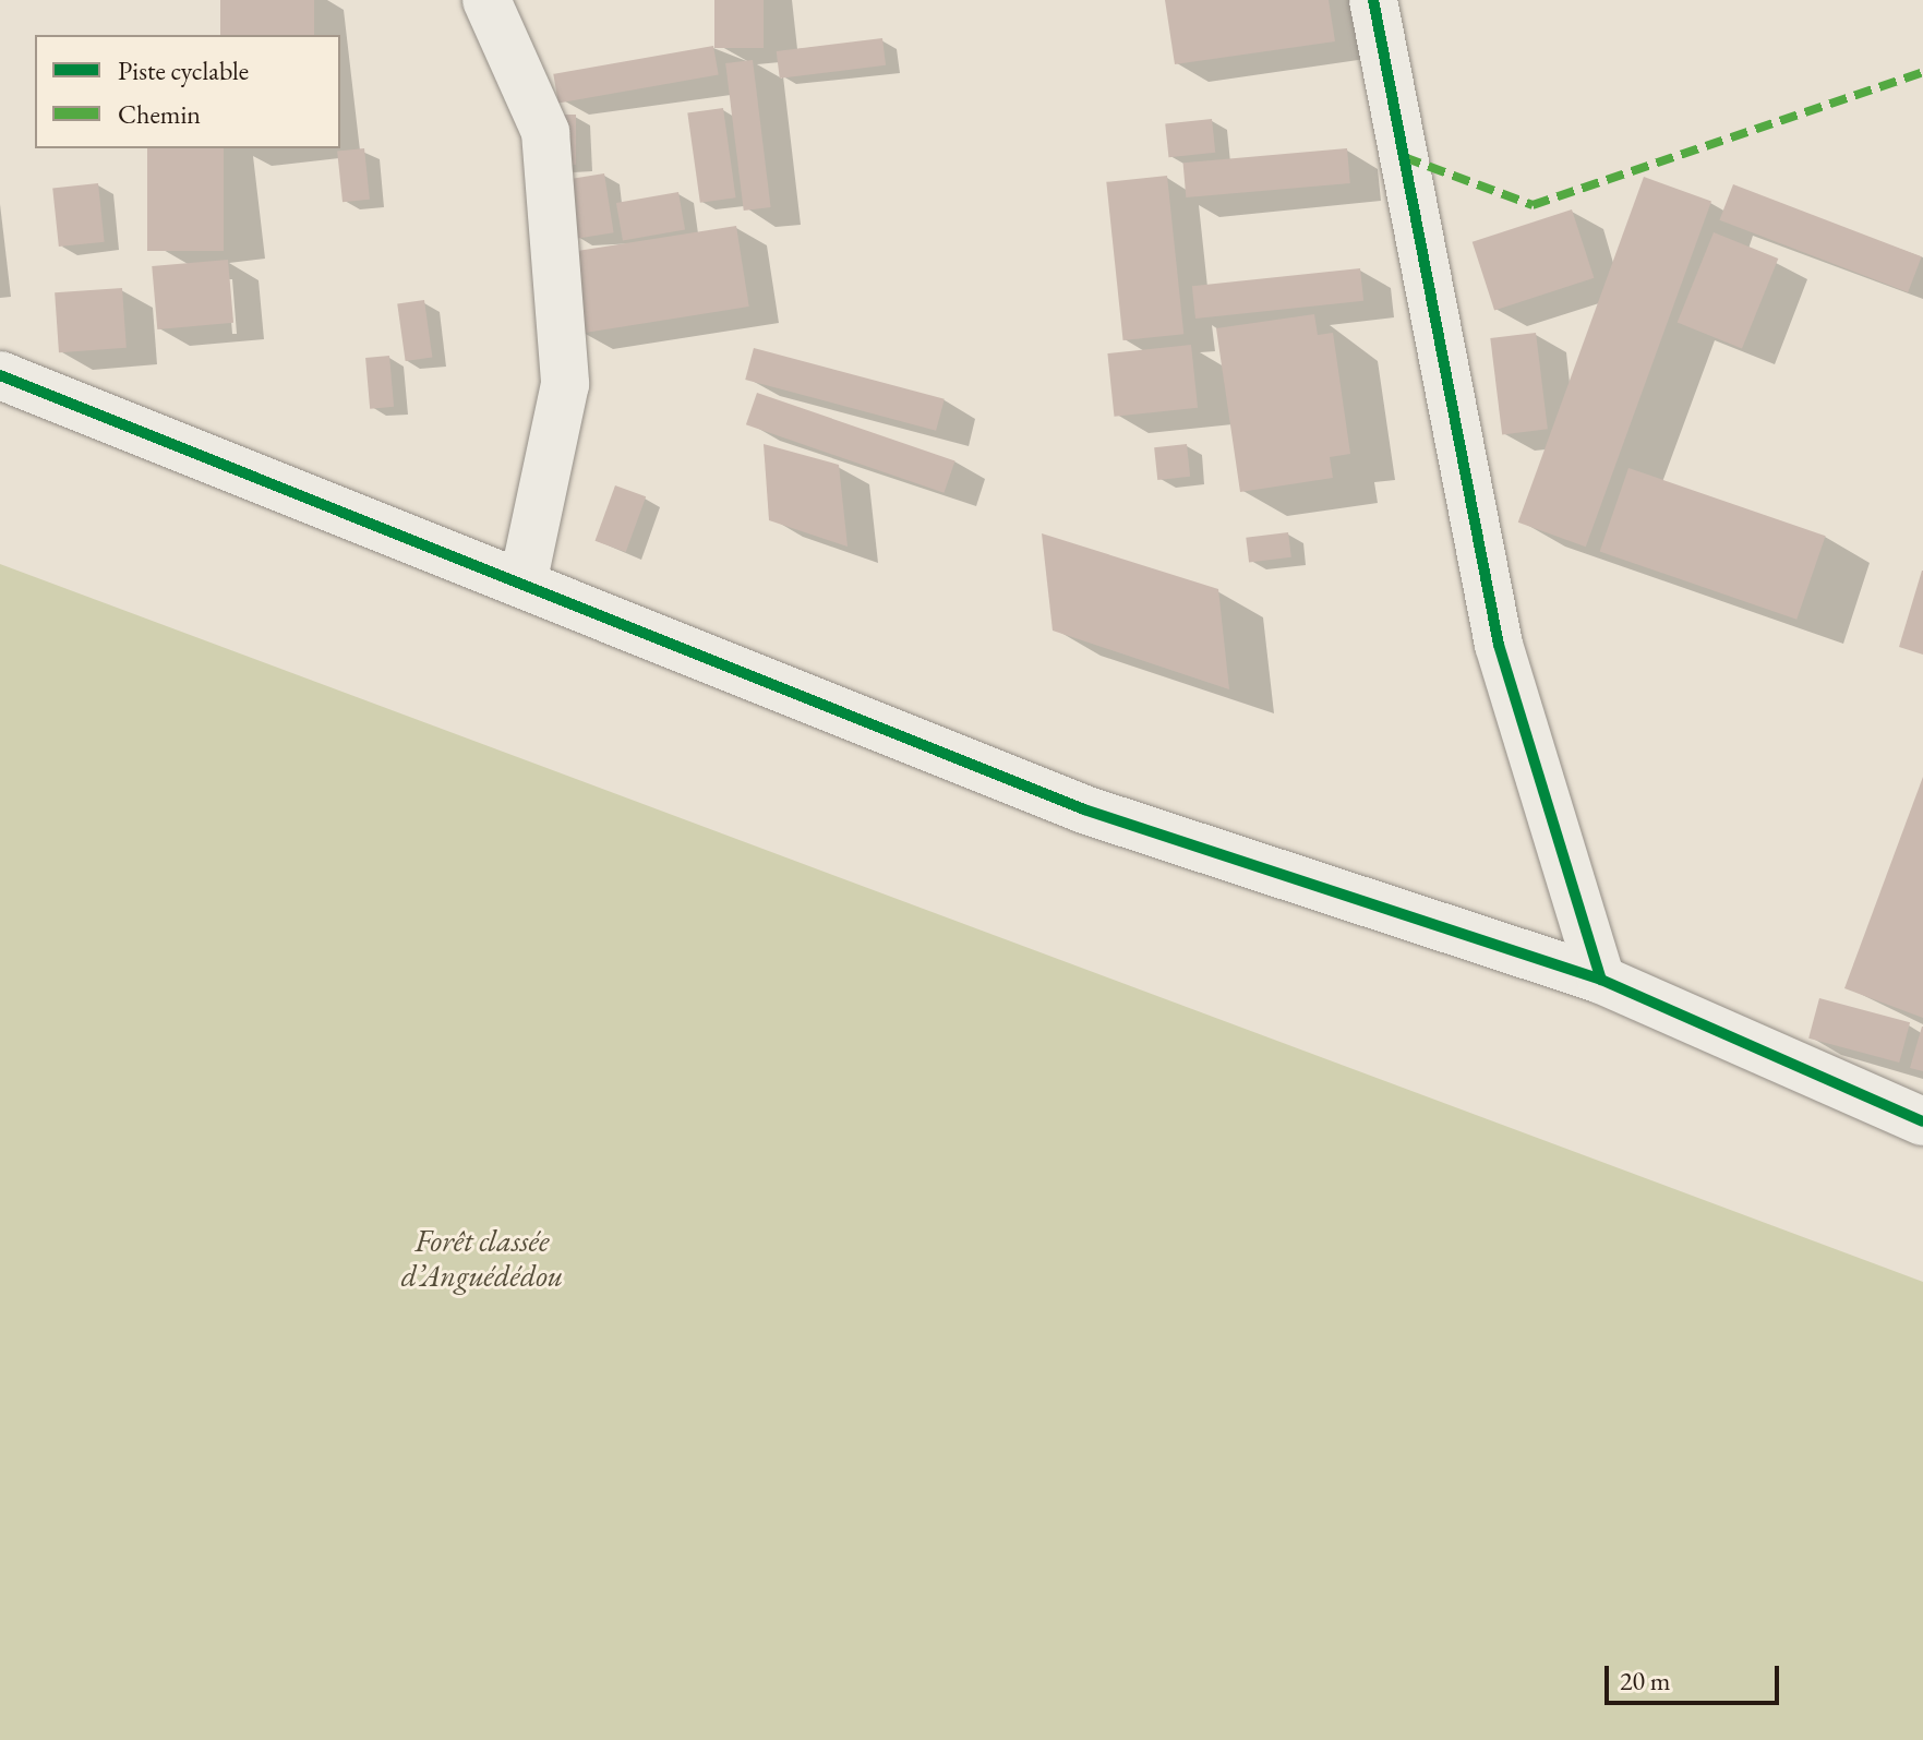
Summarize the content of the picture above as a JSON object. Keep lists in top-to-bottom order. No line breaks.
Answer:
{"parks":["Forêt classée d’Anguédédou"],"legend":["Piste cyclable","Chemin"],"scale_bar":"20 m"}
